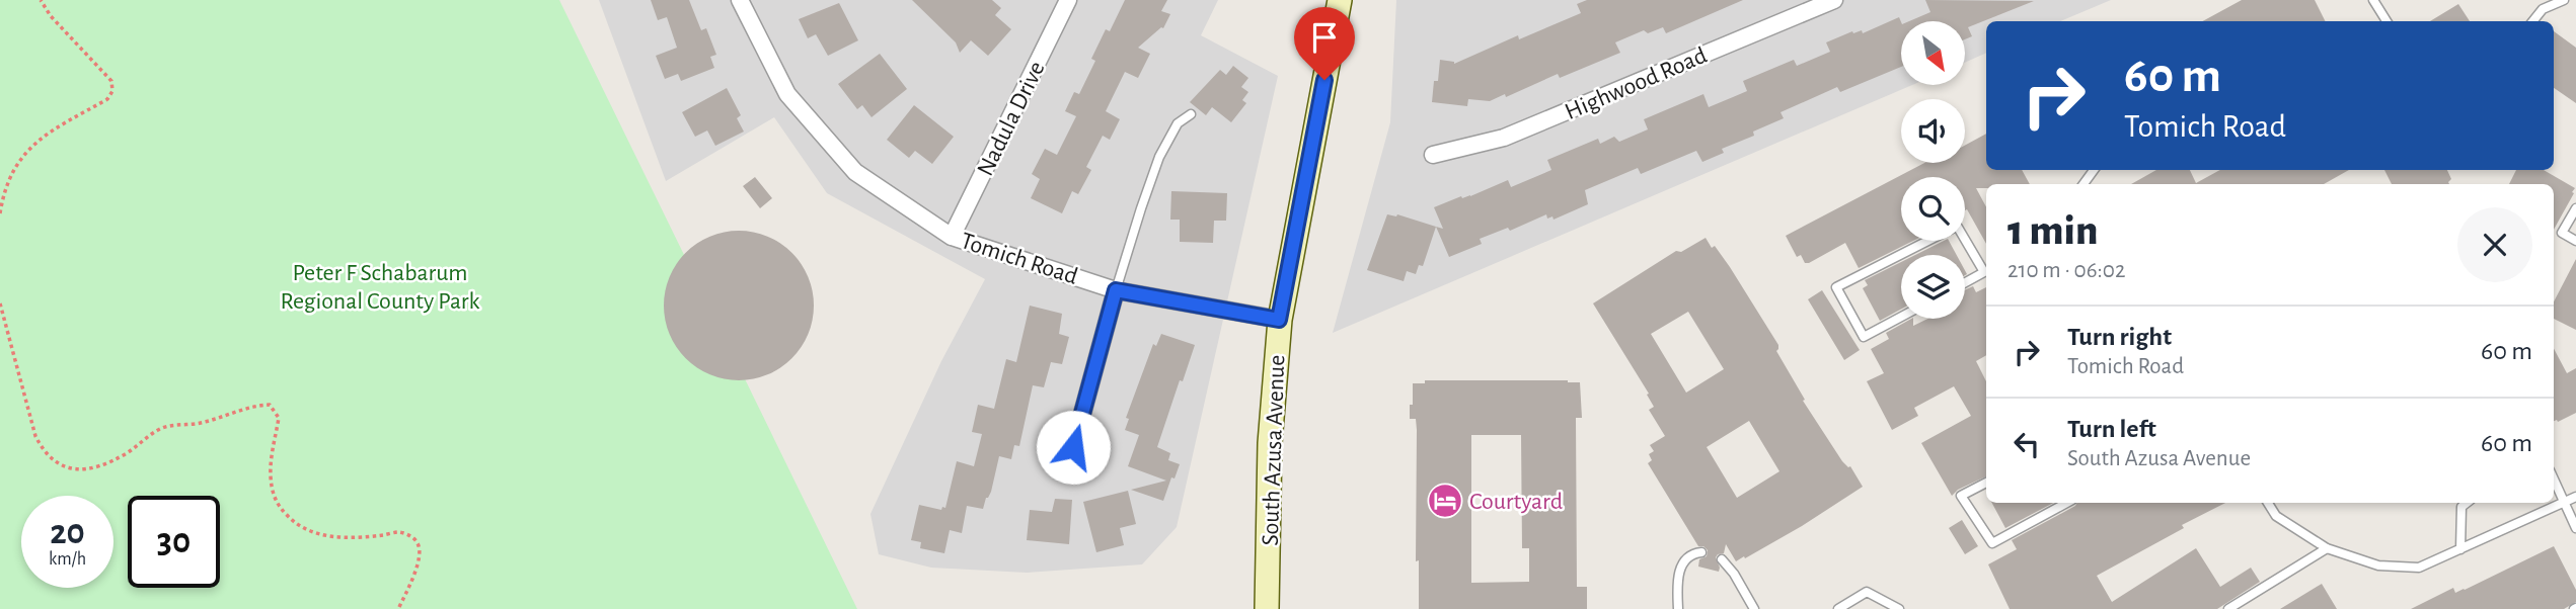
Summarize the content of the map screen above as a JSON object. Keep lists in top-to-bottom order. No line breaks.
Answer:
{"streets":{"street":["Highwood Road","Nadula Drive","Tomich Road","South Azusa Avenue"]},"crossings":[["Nadula Drive","Tomich Road"],["Tomich Road","South Azusa Avenue"]],"parks":["Peter F Schabarum Regional County Park"],"places":{"hotel":["Courtyard"]},"north":"bottom right","page":{"turn":["60 m","Tomich Road"],"heading":["1 min","210 m · 06:02"],"list":[{"name":"Turn right","note":"Tomich Road","value":"60 m"},{"name":"Turn left","note":"South Azusa Avenue","value":"60 m"}],"speed":"20 km/h","limit":"30"}}
